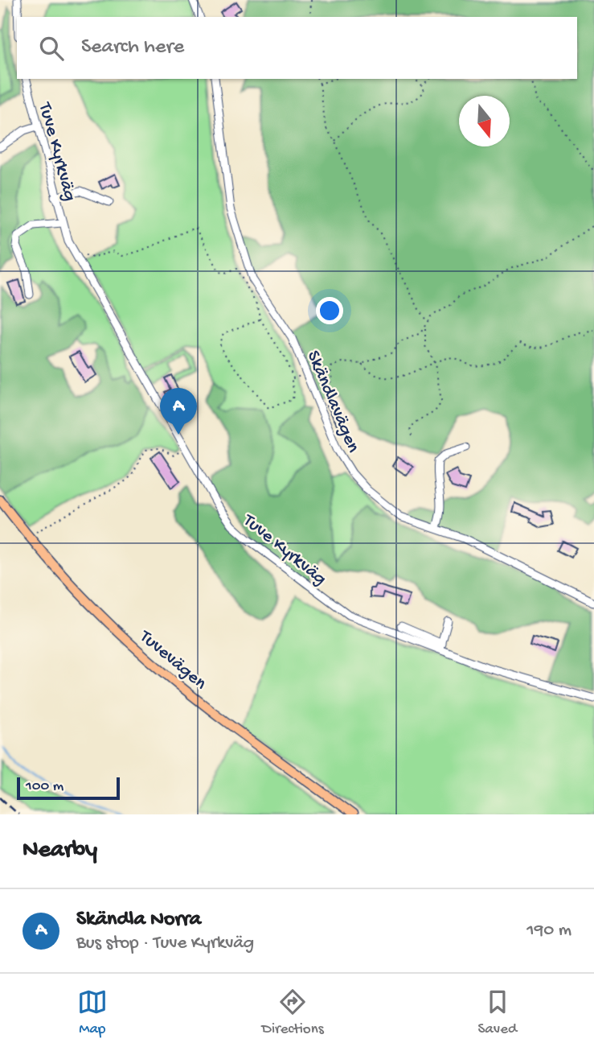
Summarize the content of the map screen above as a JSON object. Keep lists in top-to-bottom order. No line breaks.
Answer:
{"streets":{"main road":["Tuvevägen"],"street":["Tuve Kyrkväg","Skändlavägen"]},"scale_bar":"100 m","north":"bottom","page":{"search":"Search here","pins":"A","scale":"100 m","heading":"Nearby","list":[{"mark":"A","name":"Skändla Norra","note":"Bus stop · Tuve Kyrkväg","value":"190 m"}],"nav":["Map","Directions","Saved"]}}
